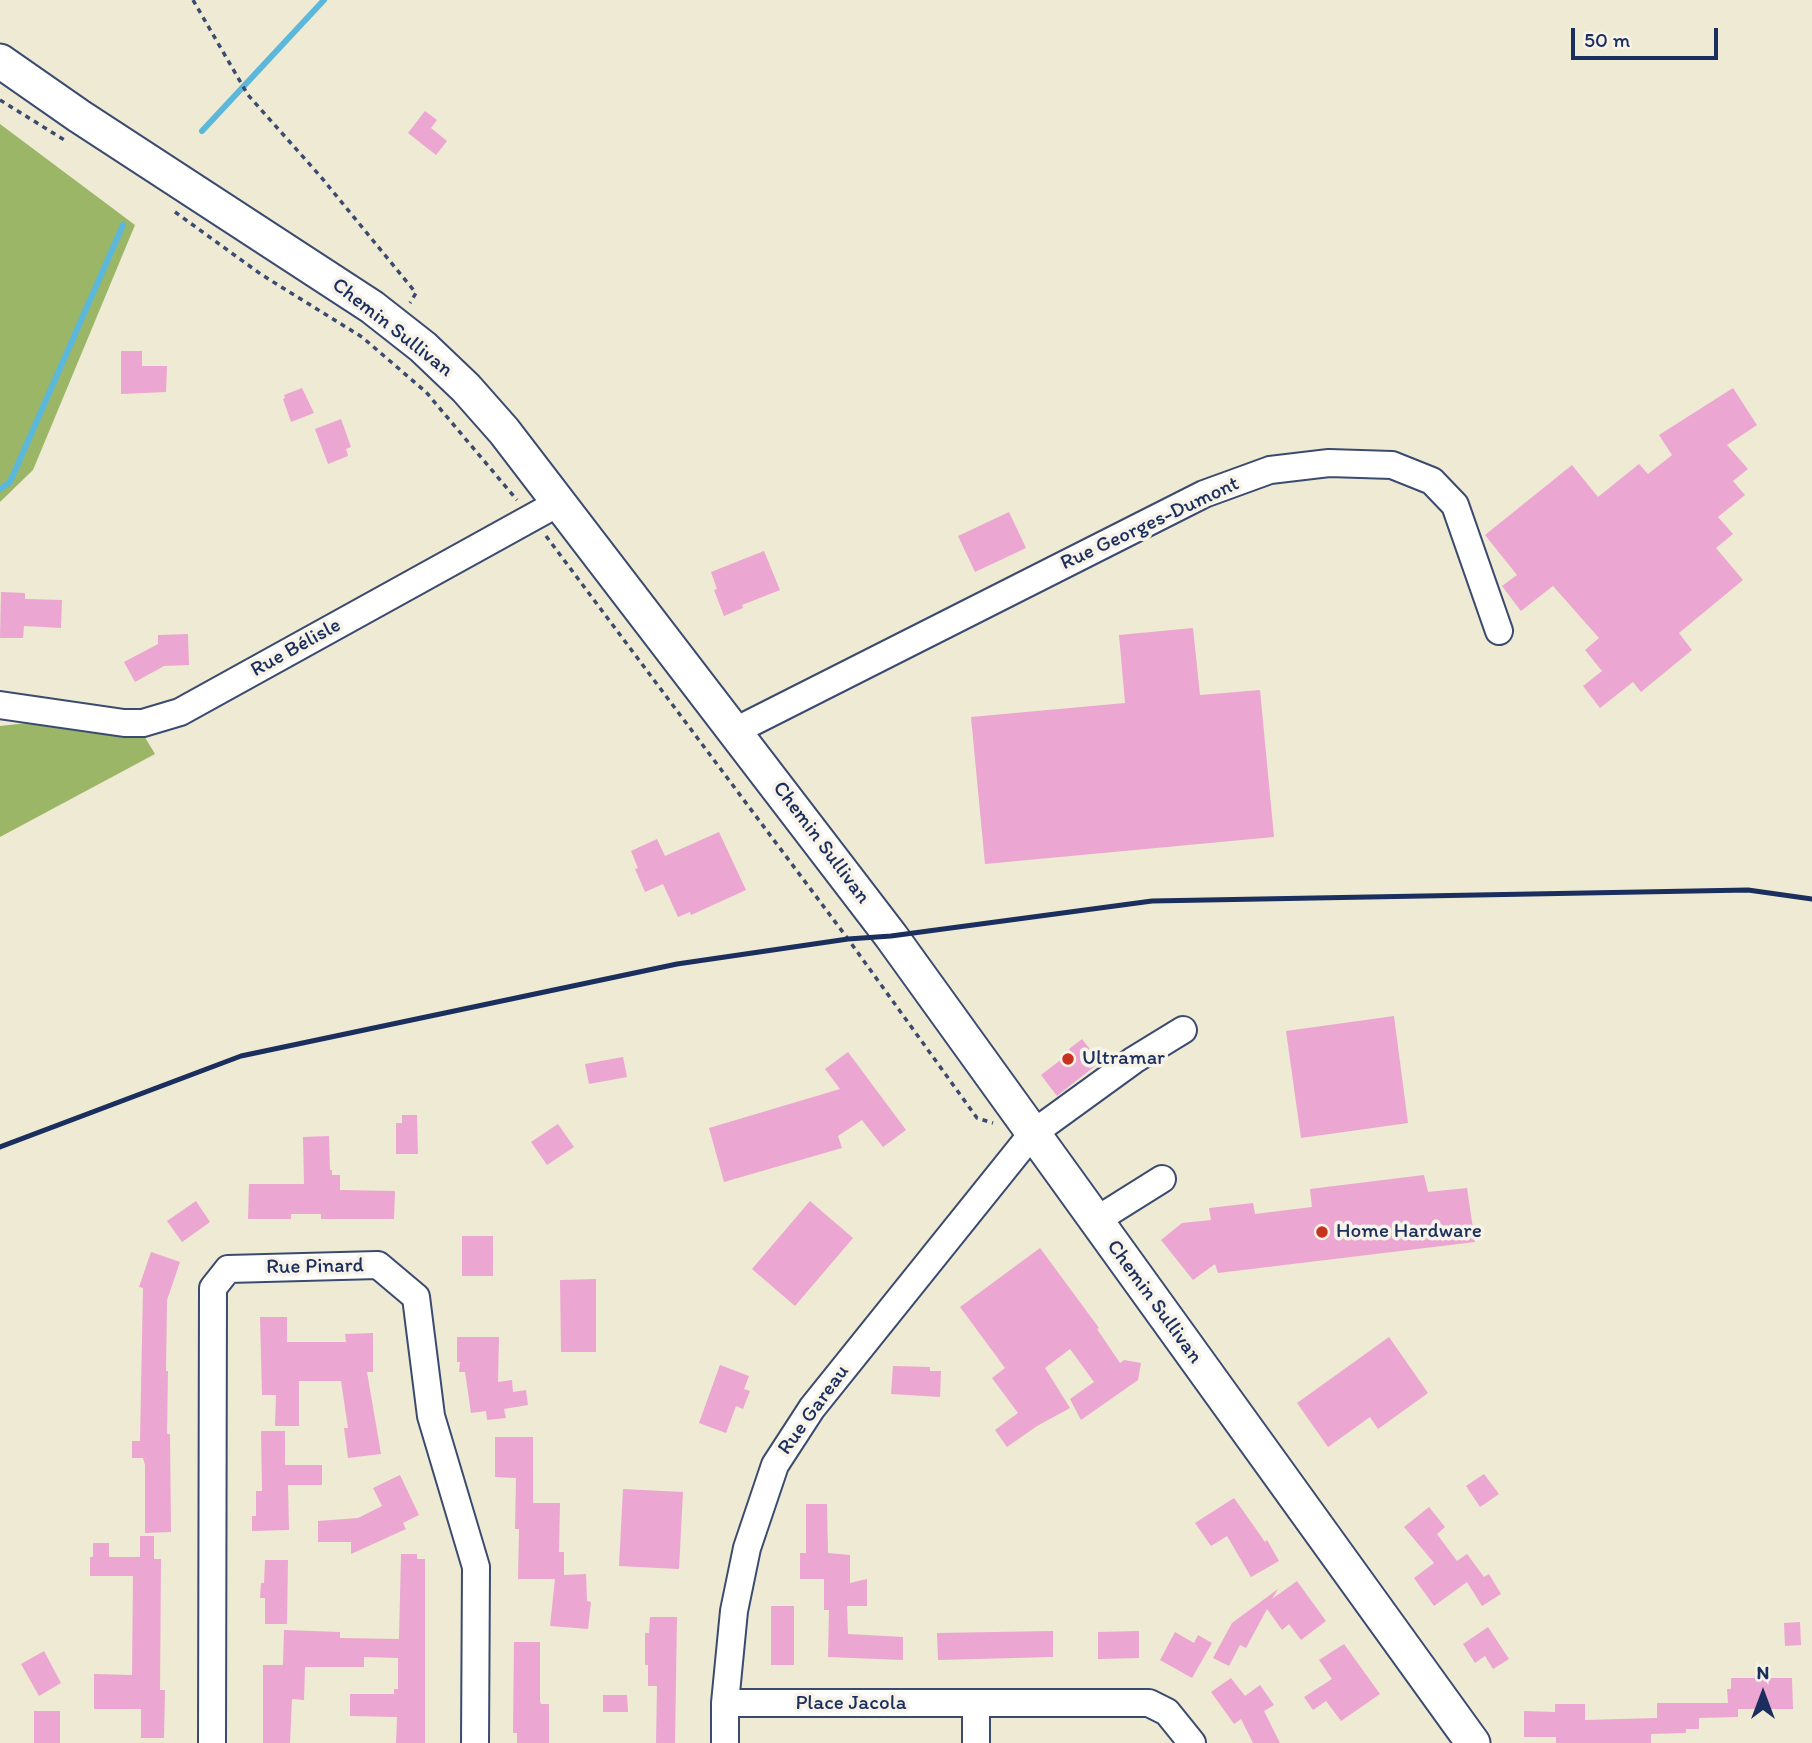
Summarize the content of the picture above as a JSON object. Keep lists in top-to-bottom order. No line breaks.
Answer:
{"streets":{"main road":["Chemin Sullivan"],"street":["Rue Georges-Dumont","Rue Bélisle","Rue Pinard","Rue Gareau","Place Jacola"]},"crossings":[["Chemin Sullivan","Rue Georges-Dumont"],["Chemin Sullivan","Rue Bélisle"],["Chemin Sullivan","Rue Gareau"],["Rue Gareau","Place Jacola"]],"places":["Ultramar","Home Hardware"],"scale_bar":"50 m","north":"top"}
